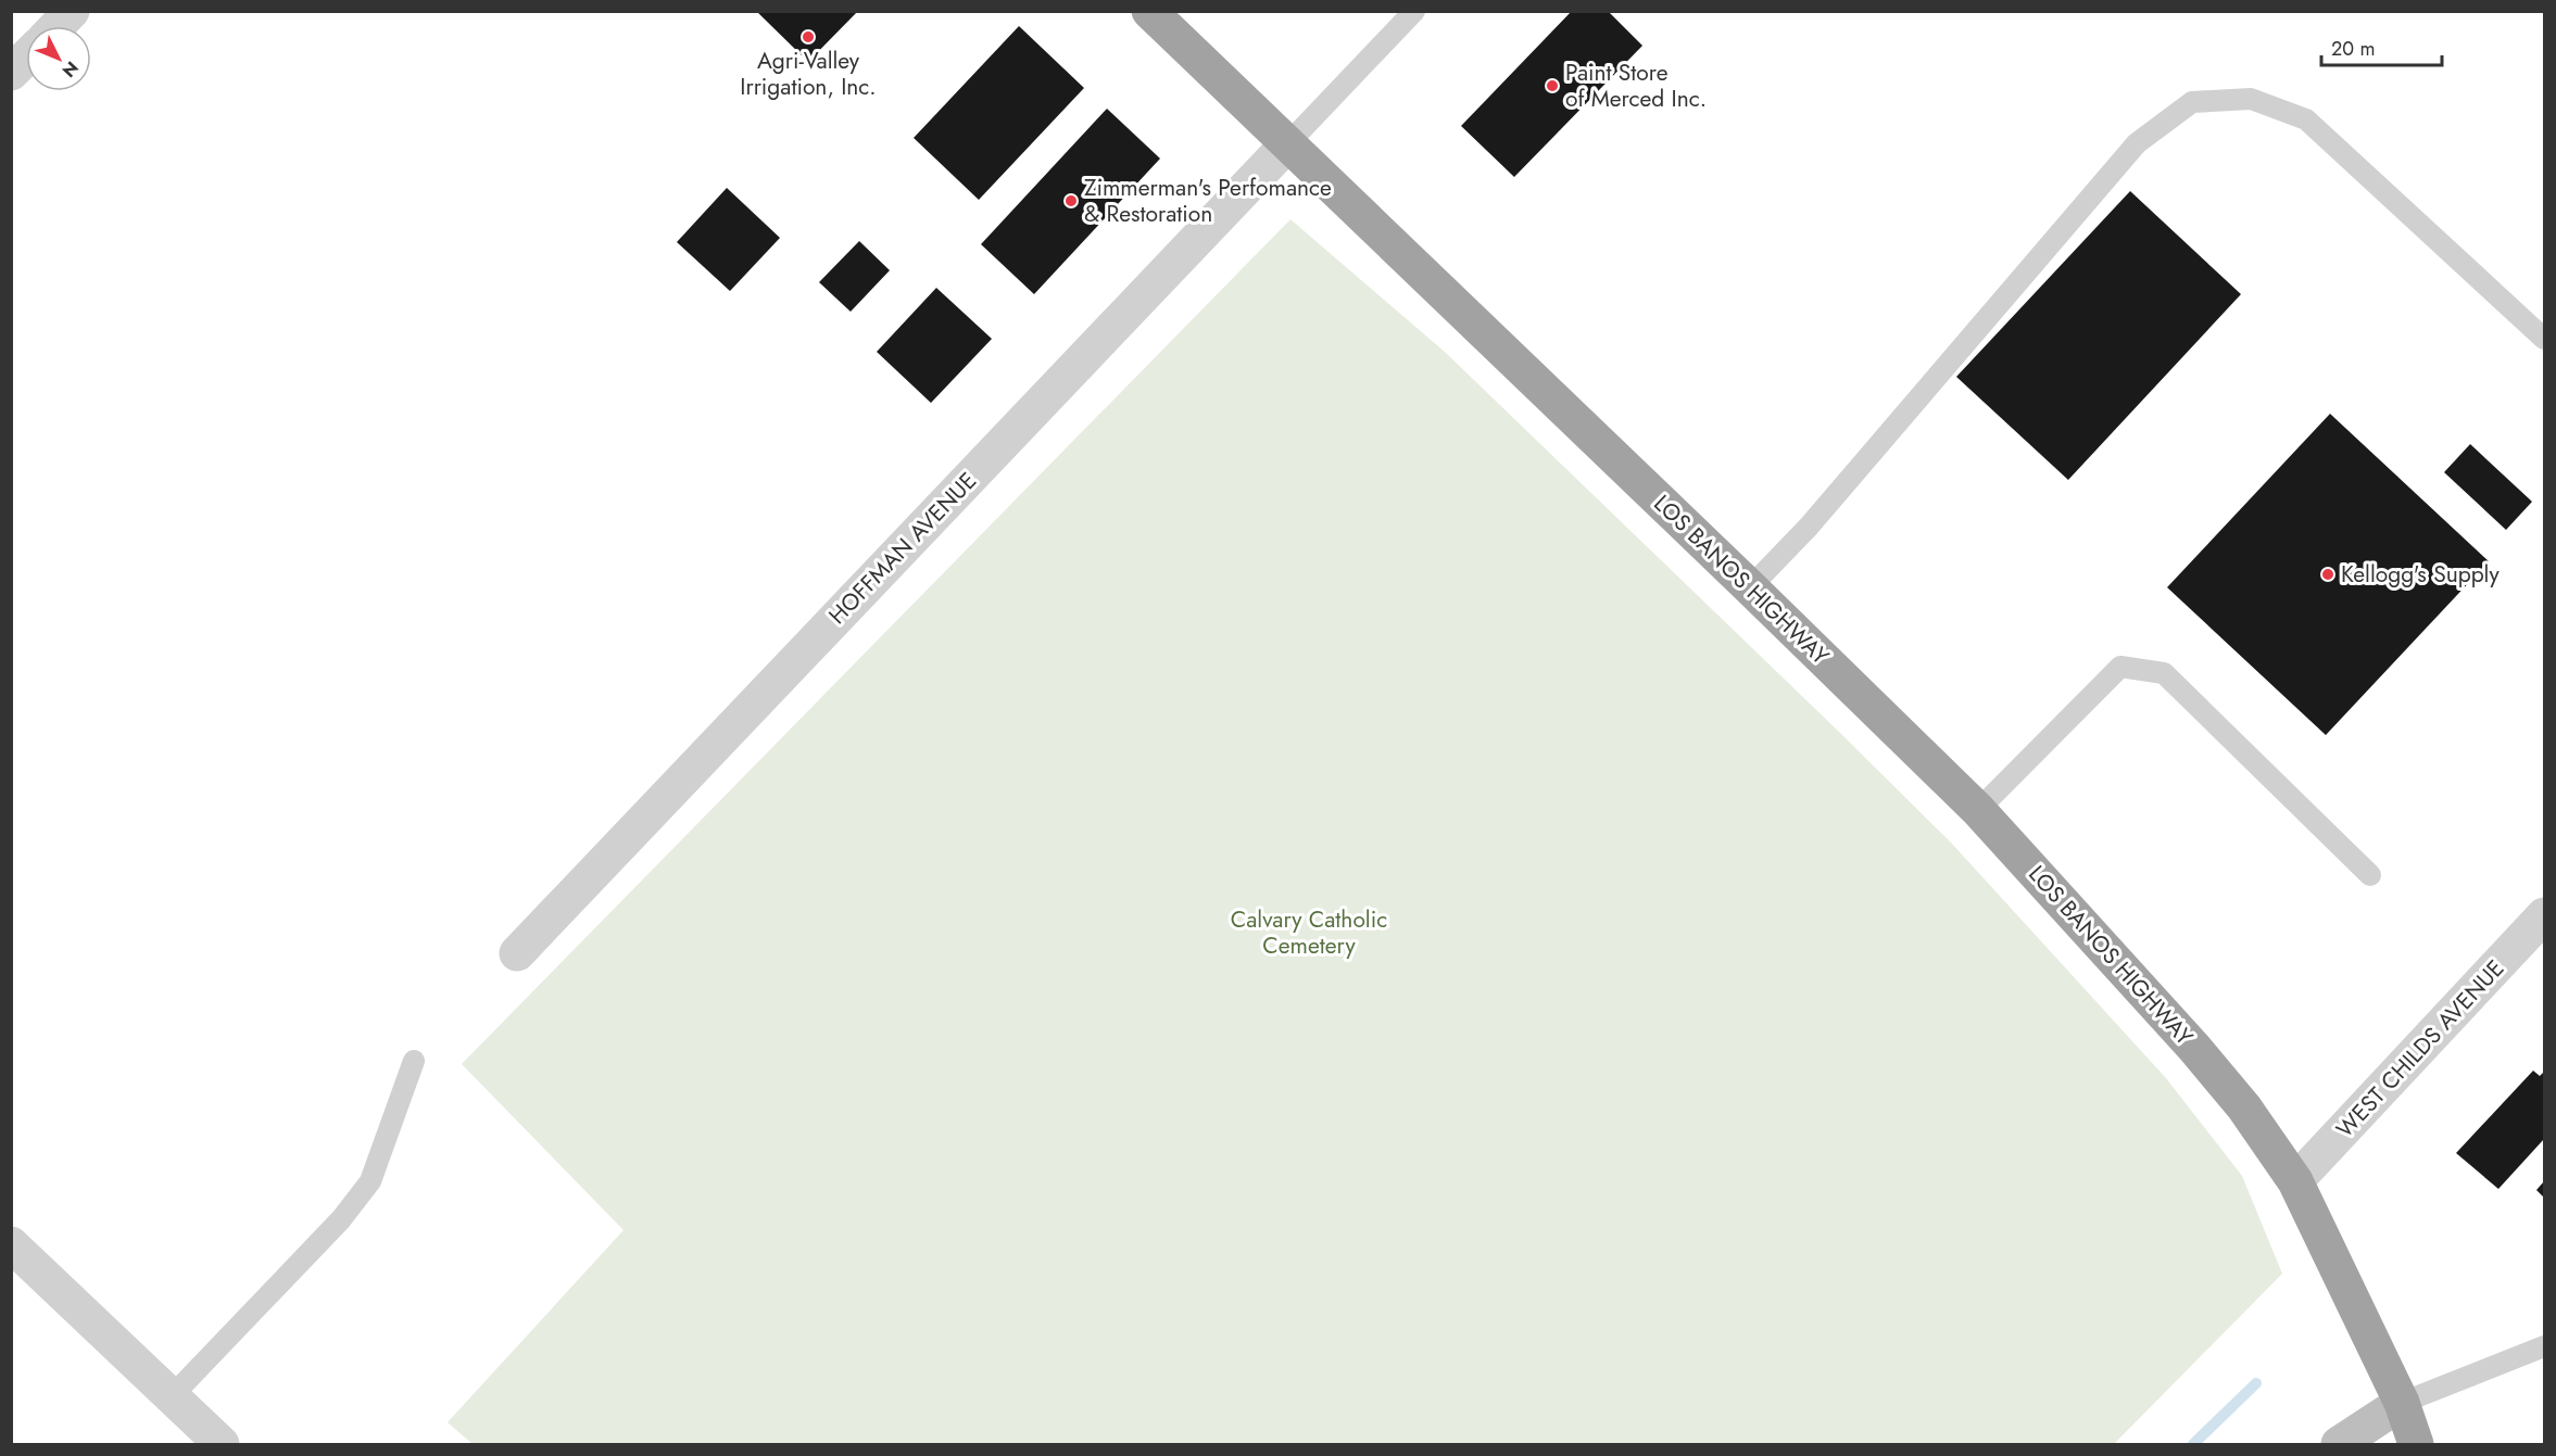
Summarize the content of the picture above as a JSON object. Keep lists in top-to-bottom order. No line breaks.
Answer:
{"streets":{"highway":["LOS BANOS HIGHWAY"],"street":["HOFFMAN AVENUE","WEST CHILDS AVENUE"]},"crossings":[["HOFFMAN AVENUE","LOS BANOS HIGHWAY"],["LOS BANOS HIGHWAY","WEST CHILDS AVENUE"]],"parks":["Calvary Catholic Cemetery"],"places":["Agri-Valley Irrigation, Inc.","Paint Store of Merced Inc.","Zimmerman's Perfomance & Restoration","Kellogg's Supply"],"scale_bar":"20 m","north":"bottom right"}
